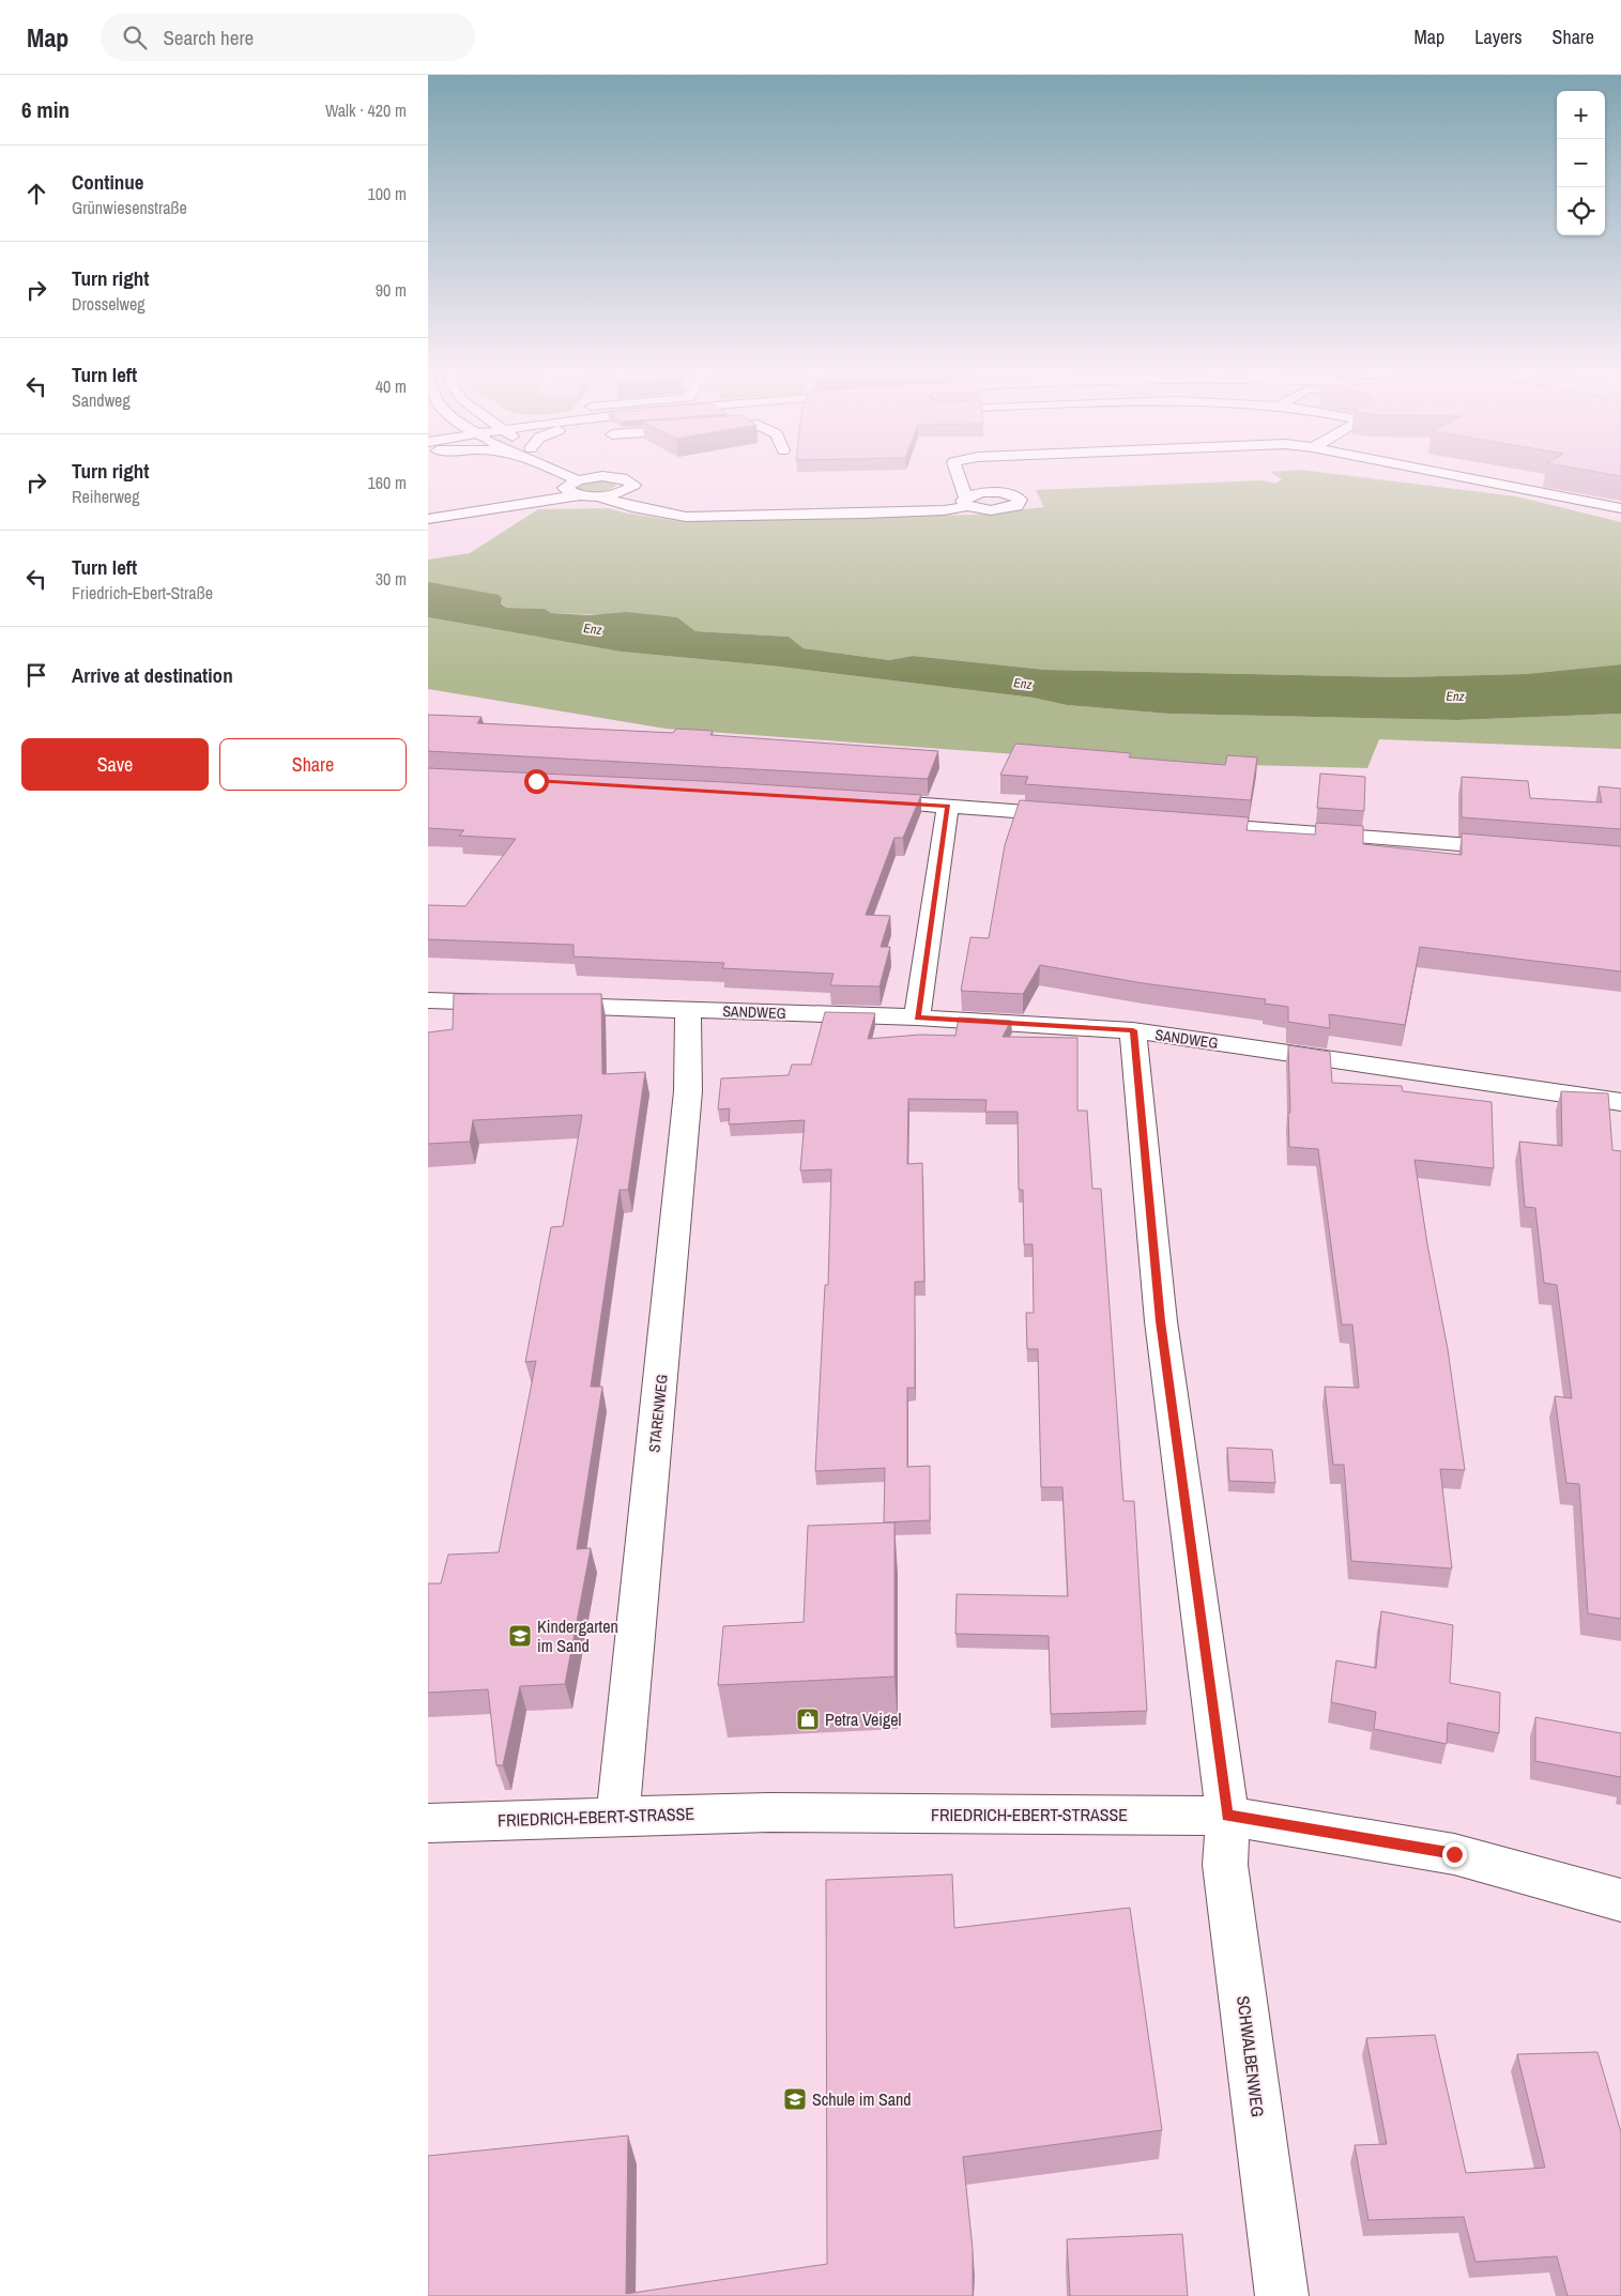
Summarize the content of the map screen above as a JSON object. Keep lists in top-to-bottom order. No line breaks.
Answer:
{"streets":{"street":["SANDWEG","STARENWEG","FRIEDRICH-EBERT-STRASSE","SCHWALBENWEG"]},"crossings":[["SANDWEG","STARENWEG"],["SANDWEG","SCHWALBENWEG"],["STARENWEG","FRIEDRICH-EBERT-STRASSE"],["FRIEDRICH-EBERT-STRASSE","SCHWALBENWEG"]],"water":["Enz"],"places":{"school or university":["Kindergarten im Sand","Schule im Sand"],"shop":["Petra Veigel"]},"page":{"header":"Map","search":"Search here","nav":["Map","Layers","Share"],"heading":["6 min","Walk · 420 m"],"map_buttons":["+","−"],"list":[["Continue","Grünwiesenstraße","100 m"],["Turn right","Drosselweg","90 m"],["Turn left","Sandweg","40 m"],["Turn right","Reiherweg","160 m"],["Turn left","Friedrich-Ebert-Straße","30 m"],"Arrive at destination"],"buttons":["Save","Share"]}}
